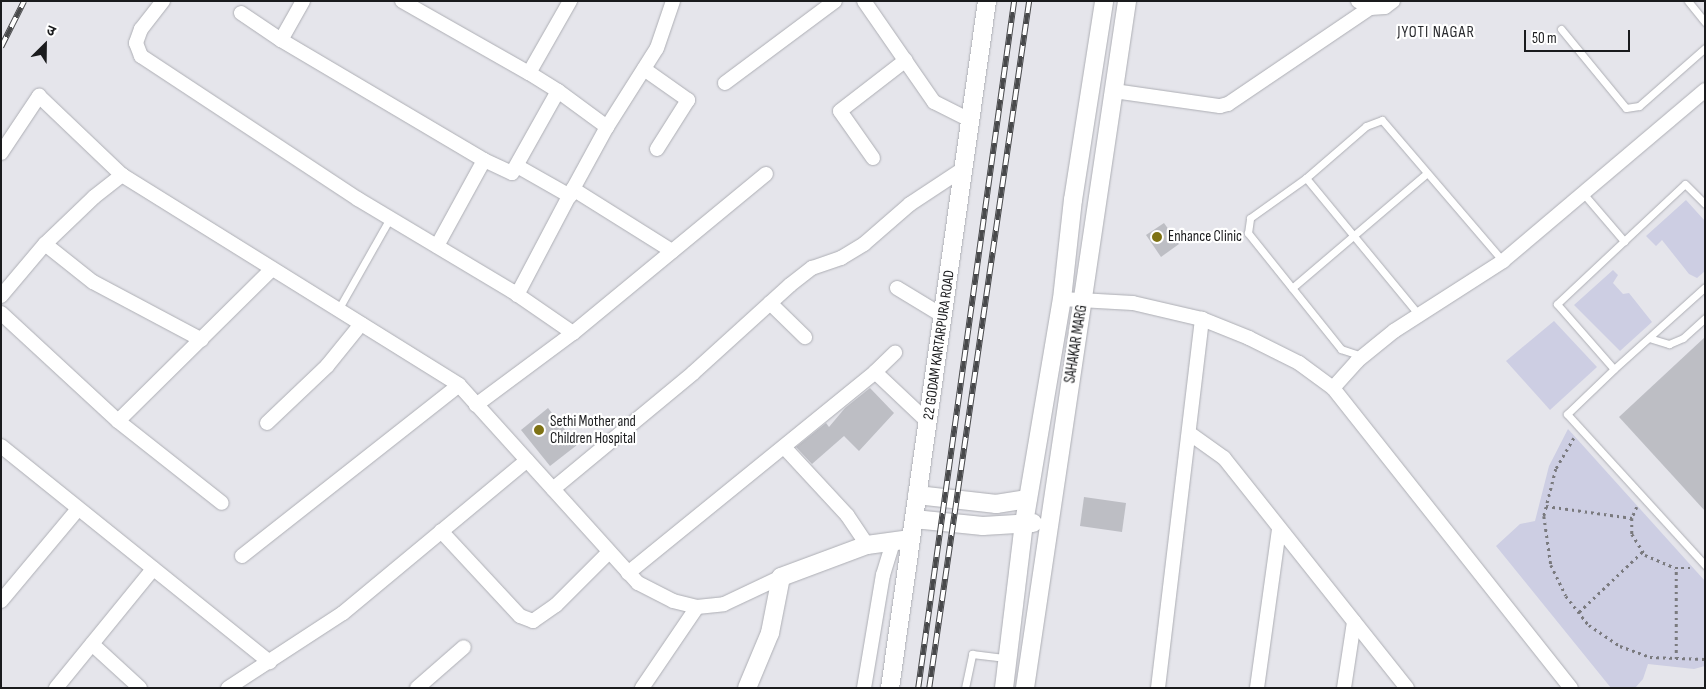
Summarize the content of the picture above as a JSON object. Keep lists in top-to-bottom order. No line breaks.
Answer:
{"streets":{"street":["SAHAKAR MARG","22 GODAM KARTARPURA ROAD"]},"districts":["JYOTI NAGAR"],"places":["Enhance Clinic","Sethi Mother and Children Hospital"],"scale_bar":"50 m","north":"top right"}
